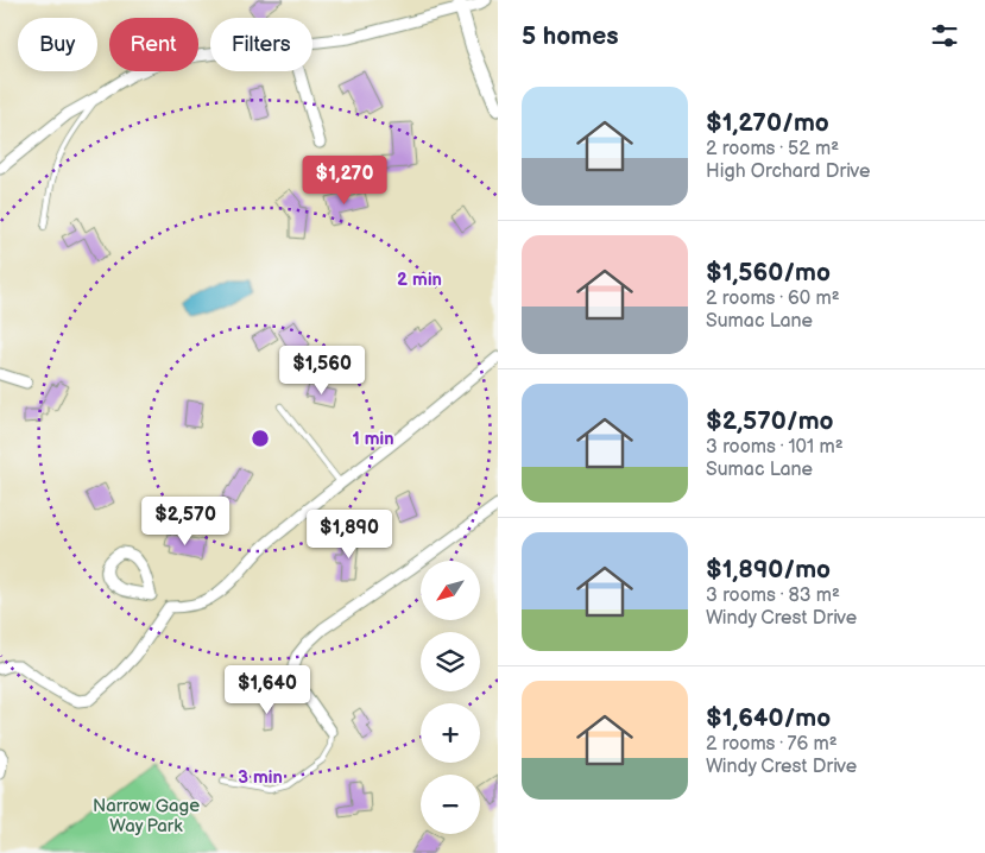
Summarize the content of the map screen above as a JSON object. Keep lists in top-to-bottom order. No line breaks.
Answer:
{"parks":["Narrow Gage Way Park"],"north":"bottom left","page":{"heading":"5 homes","chip":["Buy","Rent","Filters"],"list":[{"name":"$1,270/mo","note":"2 rooms · 52 m² · High Orchard Drive"},{"name":"$1,560/mo","note":"2 rooms · 60 m² · Sumac Lane"},{"name":"$2,570/mo","note":"3 rooms · 101 m² · Sumac Lane"},{"name":"$1,890/mo","note":"3 rooms · 83 m² · Windy Crest Drive"},{"name":"$1,640/mo","note":"2 rooms · 76 m² · Windy Crest Drive"}],"price":["$1,270","$1,560","$2,570","$1,890","$1,640"],"map_buttons":["+","−"]},"rings":["2 min","1 min","3 min"]}
